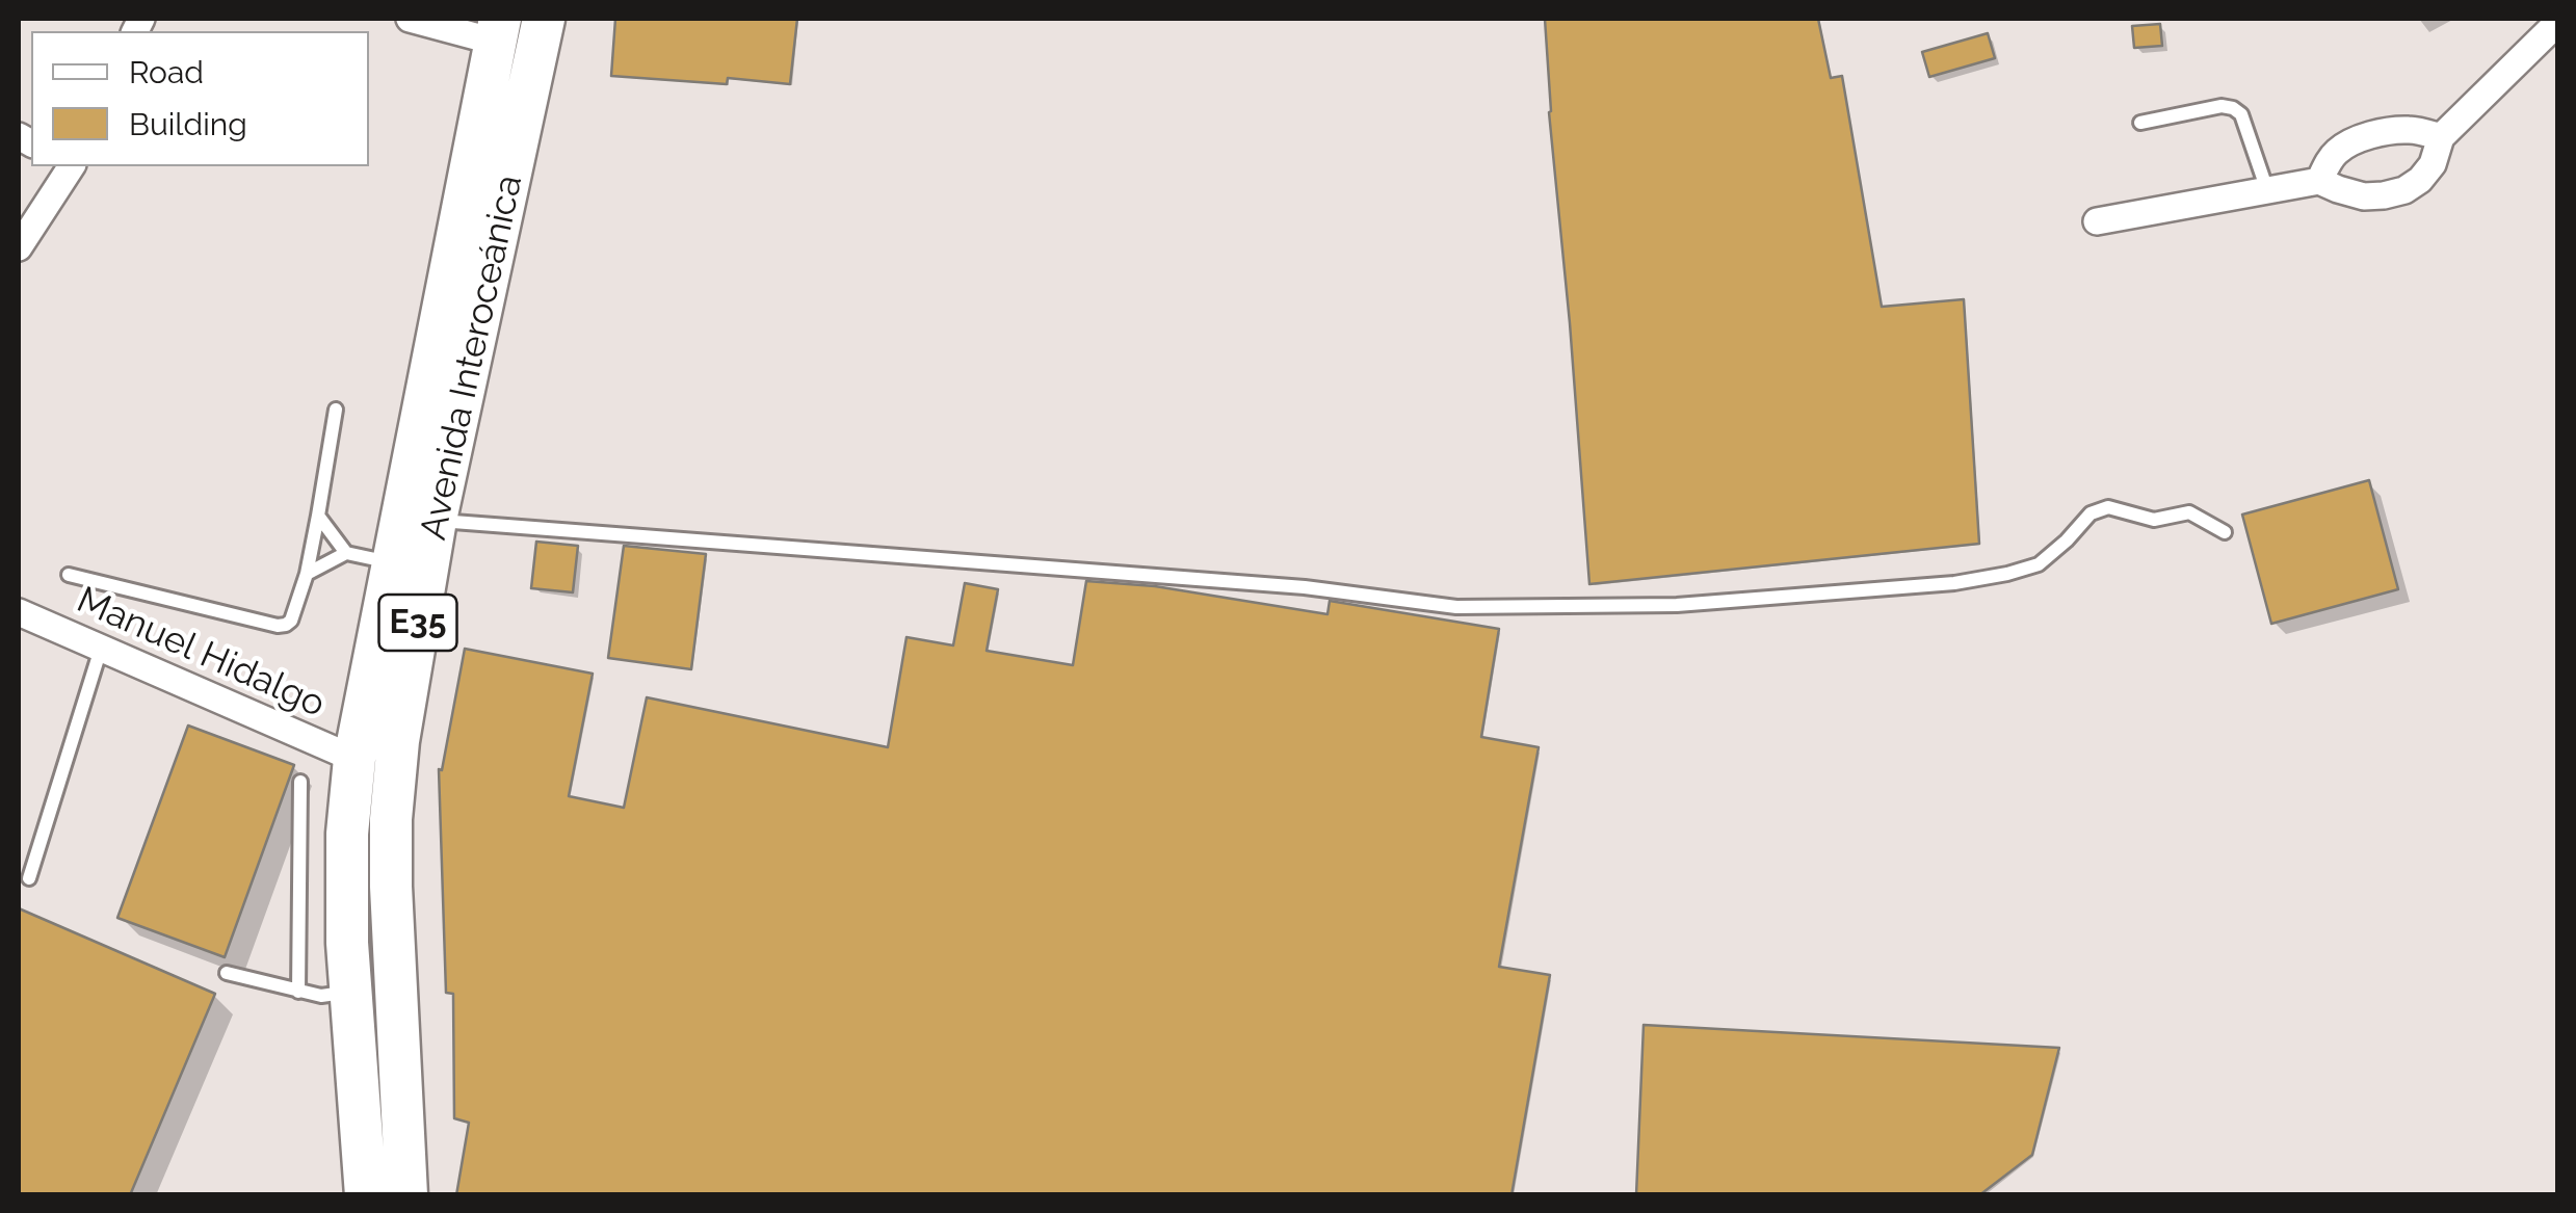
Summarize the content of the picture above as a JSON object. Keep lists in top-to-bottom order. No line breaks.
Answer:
{"streets":{"highway":["Avenida Interoceánica","E35"],"street":["Manuel Hidalgo"]},"crossings":[["Avenida Interoceánica","Manuel Hidalgo"]],"legend":["Road","Building"]}
